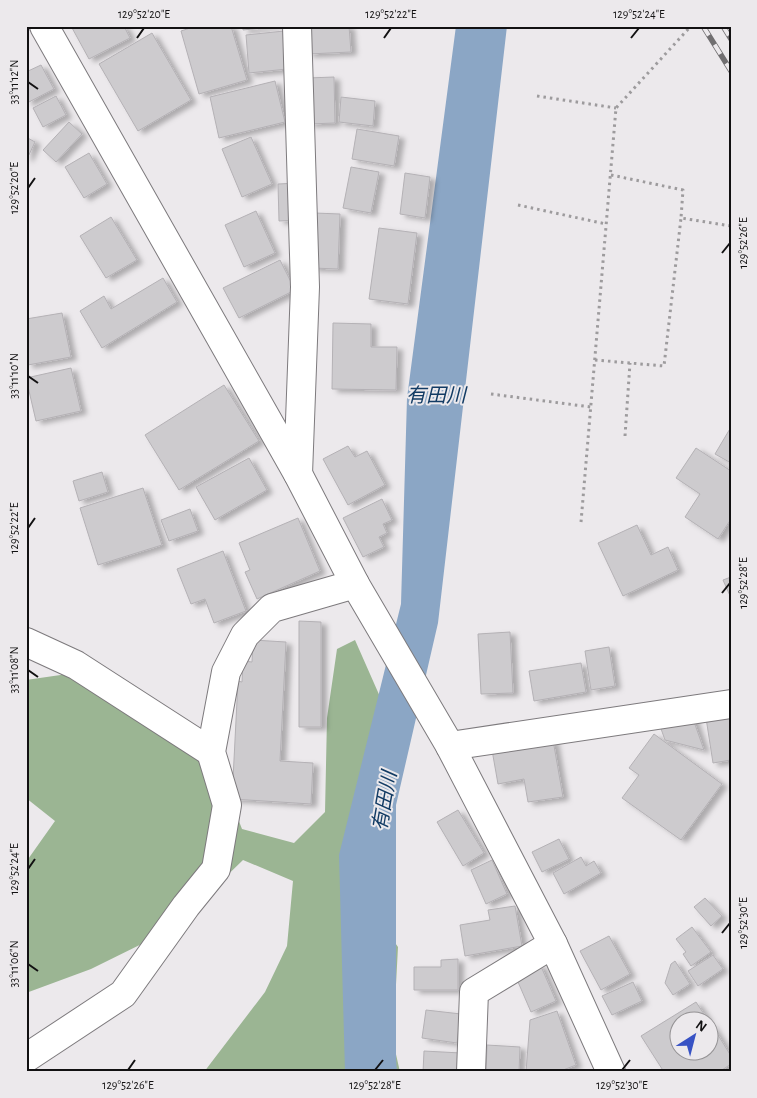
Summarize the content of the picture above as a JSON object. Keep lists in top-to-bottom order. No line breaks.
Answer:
{"water":["有田川"],"north":"top right","coordinates":["129°52'20\"E","129°52'22\"E","129°52'24\"E","33°11'12\"N","129°52'26\"E","33°11'10\"N","129°52'28\"E","33°11'08\"N","129°52'30\"E","33°11'06\"N"]}
